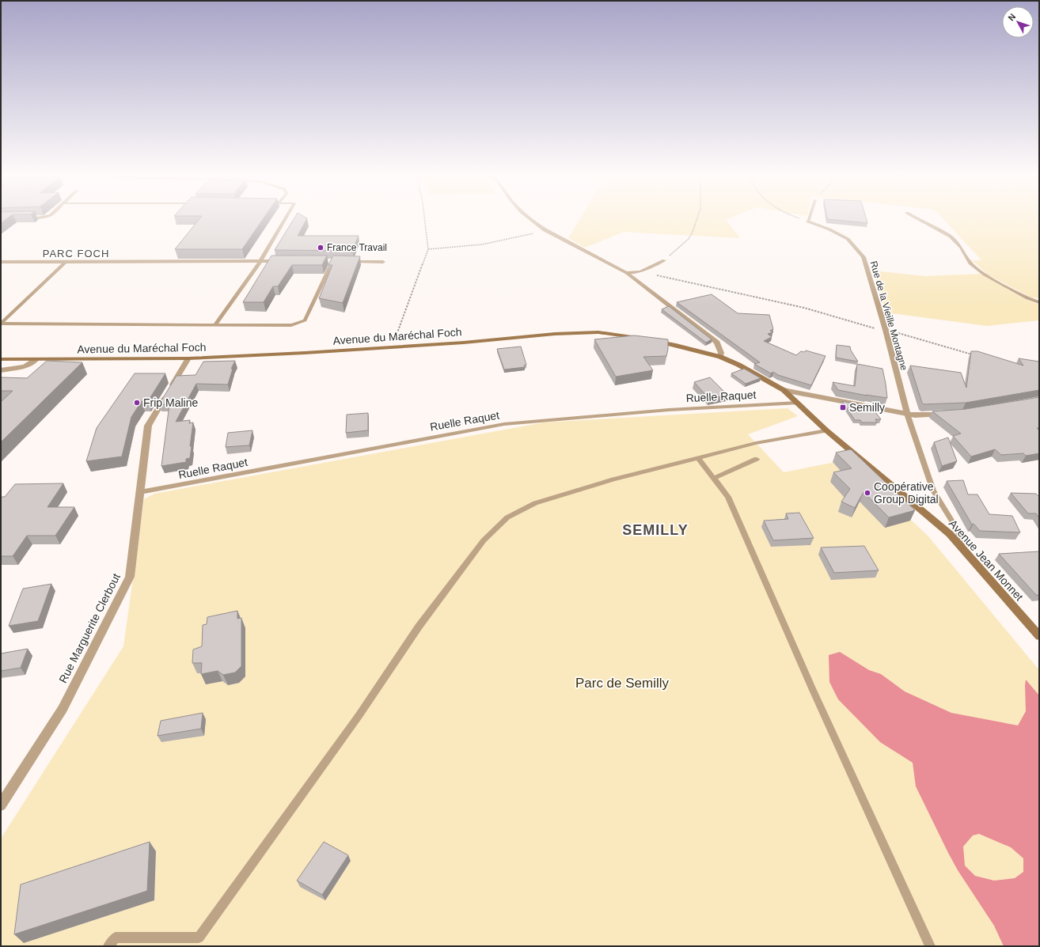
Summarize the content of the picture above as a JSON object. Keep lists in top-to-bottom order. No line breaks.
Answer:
{"streets":{"main road":["Avenue du Maréchal Foch","Avenue Jean Monnet"],"street":["Rue de la Vieille Montagne","Rue Marguerite Clerbout"],"lane":["Ruelle Raquet"]},"crossings":[["Avenue du Maréchal Foch","Avenue Jean Monnet"],["Avenue du Maréchal Foch","Rue Marguerite Clerbout"],["Ruelle Raquet","Avenue Jean Monnet"],["Ruelle Raquet","Rue Marguerite Clerbout"]],"districts":["PARC FOCH","SEMILLY"],"parks":["Parc de Semilly"],"places":{"other":["France Travail","Frip Maline","Coopérative Group Digital"],"transit":["Semilly"]},"north":"top left"}
